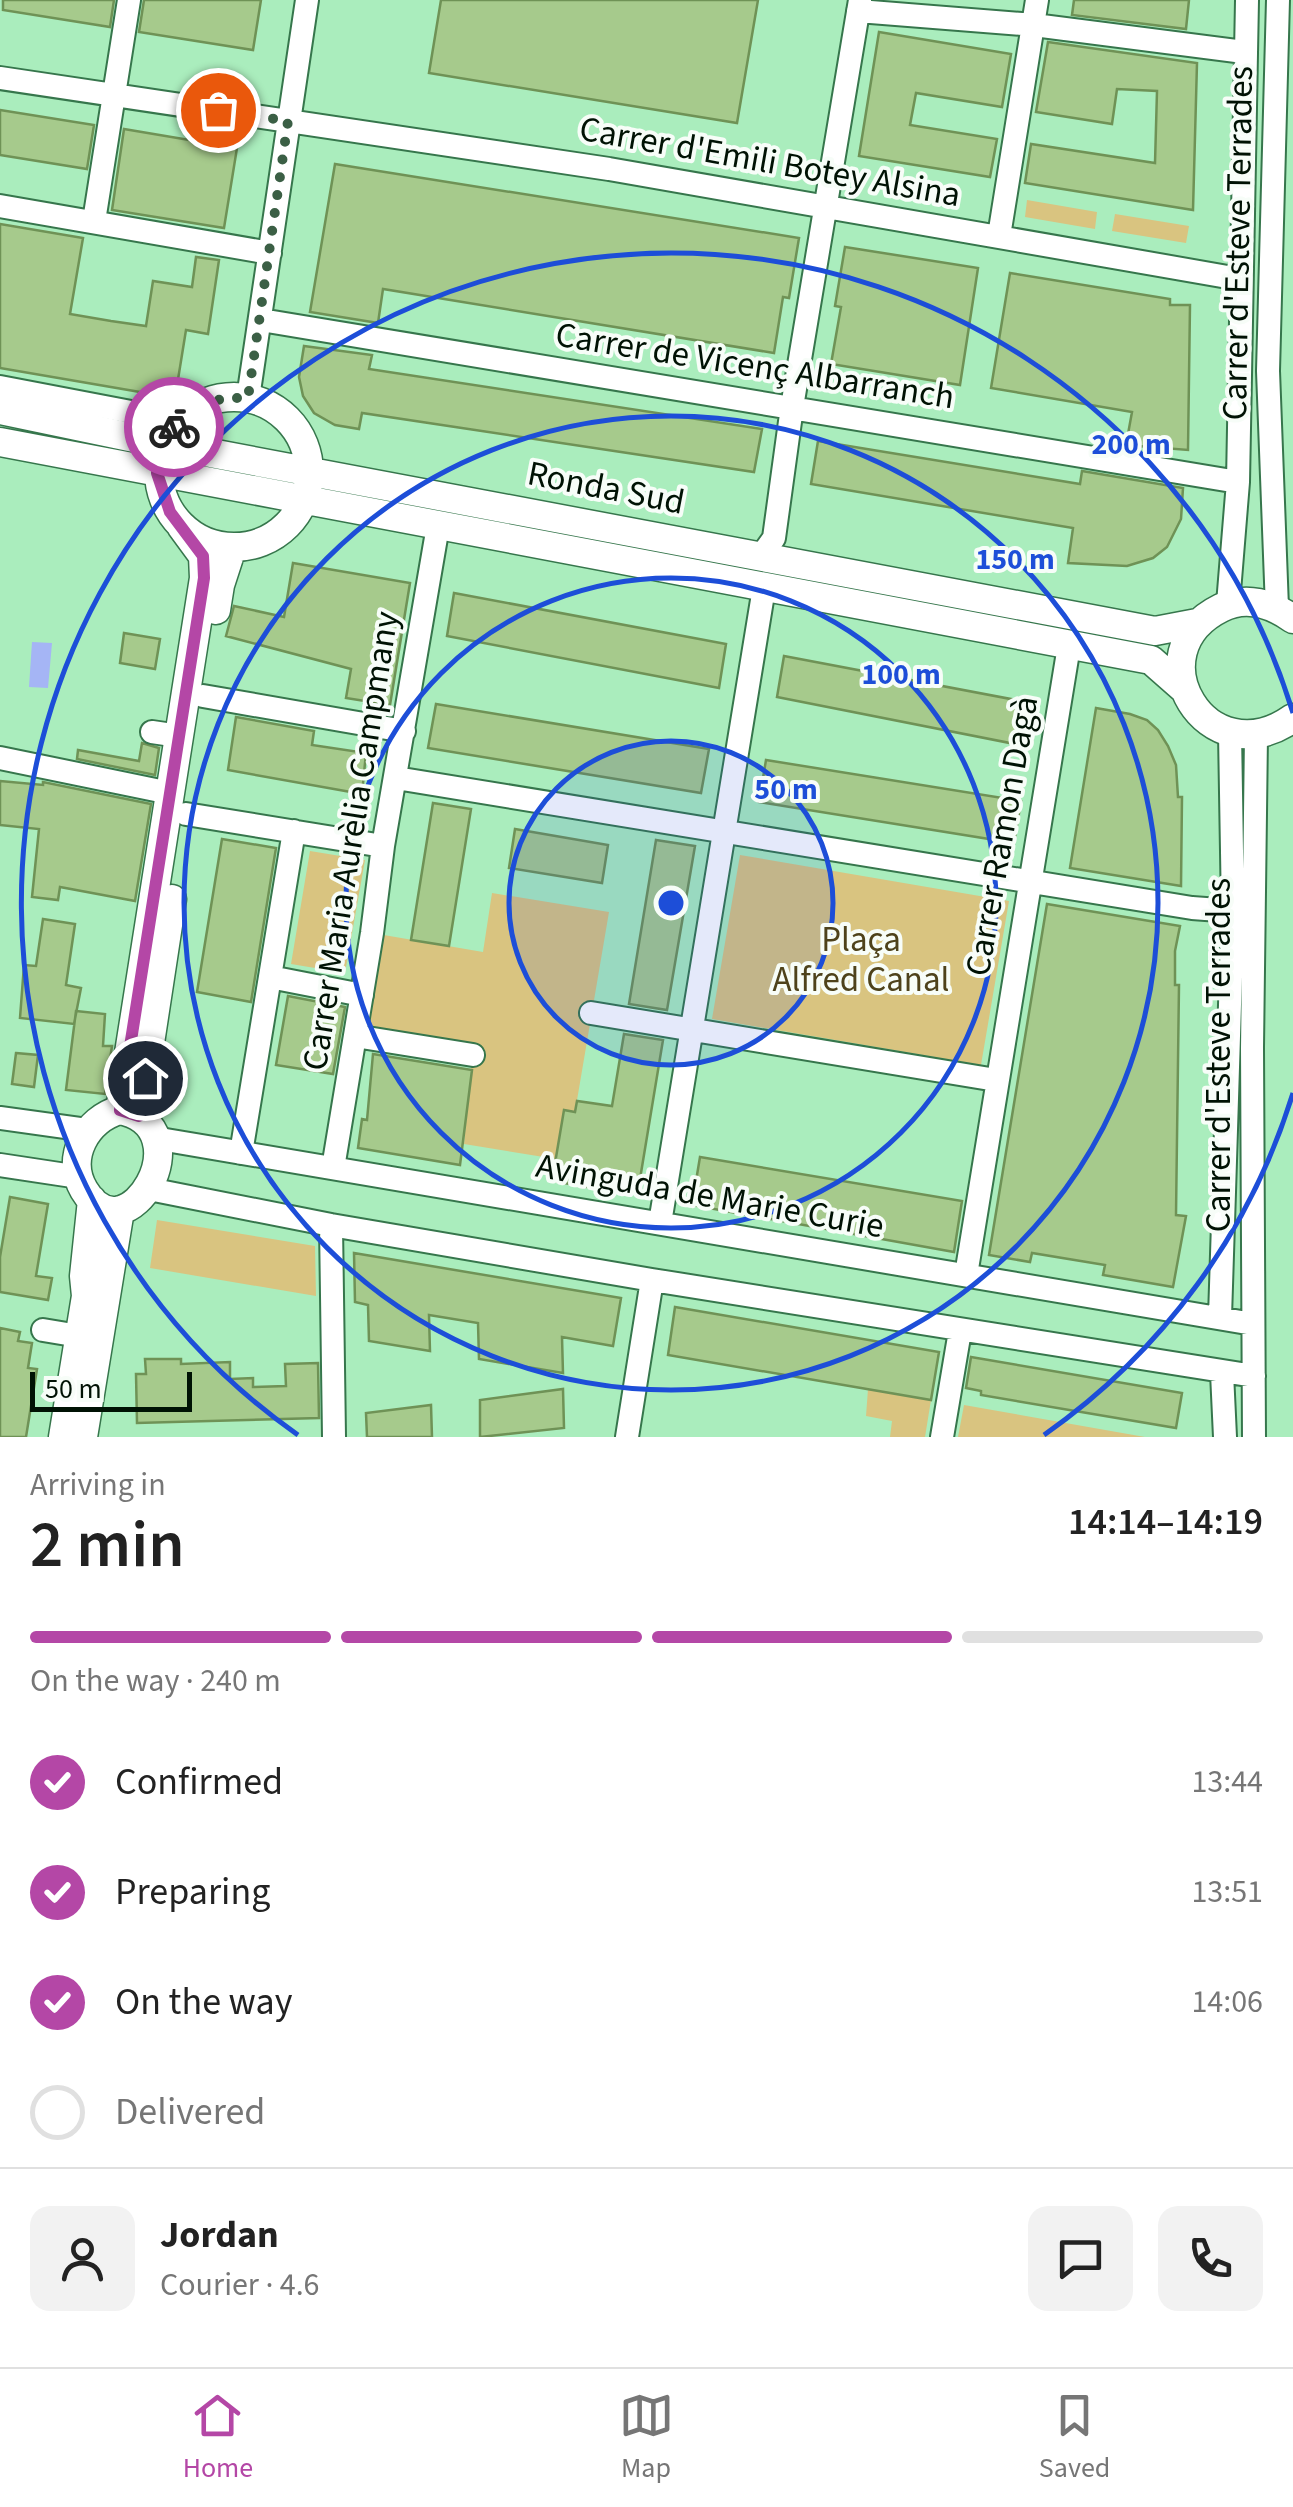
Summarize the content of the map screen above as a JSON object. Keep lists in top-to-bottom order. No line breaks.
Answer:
{"streets":{"main road":["Ronda Sud"],"street":["Carrer d'Emili Botey Alsina","Carrer d'Esteve Terrades","Carrer de Vicenç Albarranch","Carrer Ramon Dagà","Carrer Maria Aurèlia Campmany","Avinguda de Marie Curie"]},"crossings":[["Carrer d'Emili Botey Alsina","Carrer d'Esteve Terrades"],["Carrer d'Esteve Terrades","Carrer de Vicenç Albarranch"],["Carrer d'Esteve Terrades","Ronda Sud"],["Carrer d'Esteve Terrades","Avinguda de Marie Curie"],["Ronda Sud","Carrer Ramon Dagà"],["Ronda Sud","Carrer Maria Aurèlia Campmany"],["Carrer Ramon Dagà","Avinguda de Marie Curie"],["Carrer Maria Aurèlia Campmany","Avinguda de Marie Curie"]],"parks":["Plaça Alfred Canal"],"scale_bar":"50 m","page":{"scale":"50 m","heading":["2 min","Arriving in","14:14–14:19"],"panel":["Jordan","Courier · 4.6"],"bar":"On the way · 240 m","list":[["Confirmed","13:44"],["Preparing","13:51"],["On the way","14:06"],"Delivered"],"tabs":["Home","Map","Saved"]},"rings":["200 m","150 m","100 m","50 m"]}
